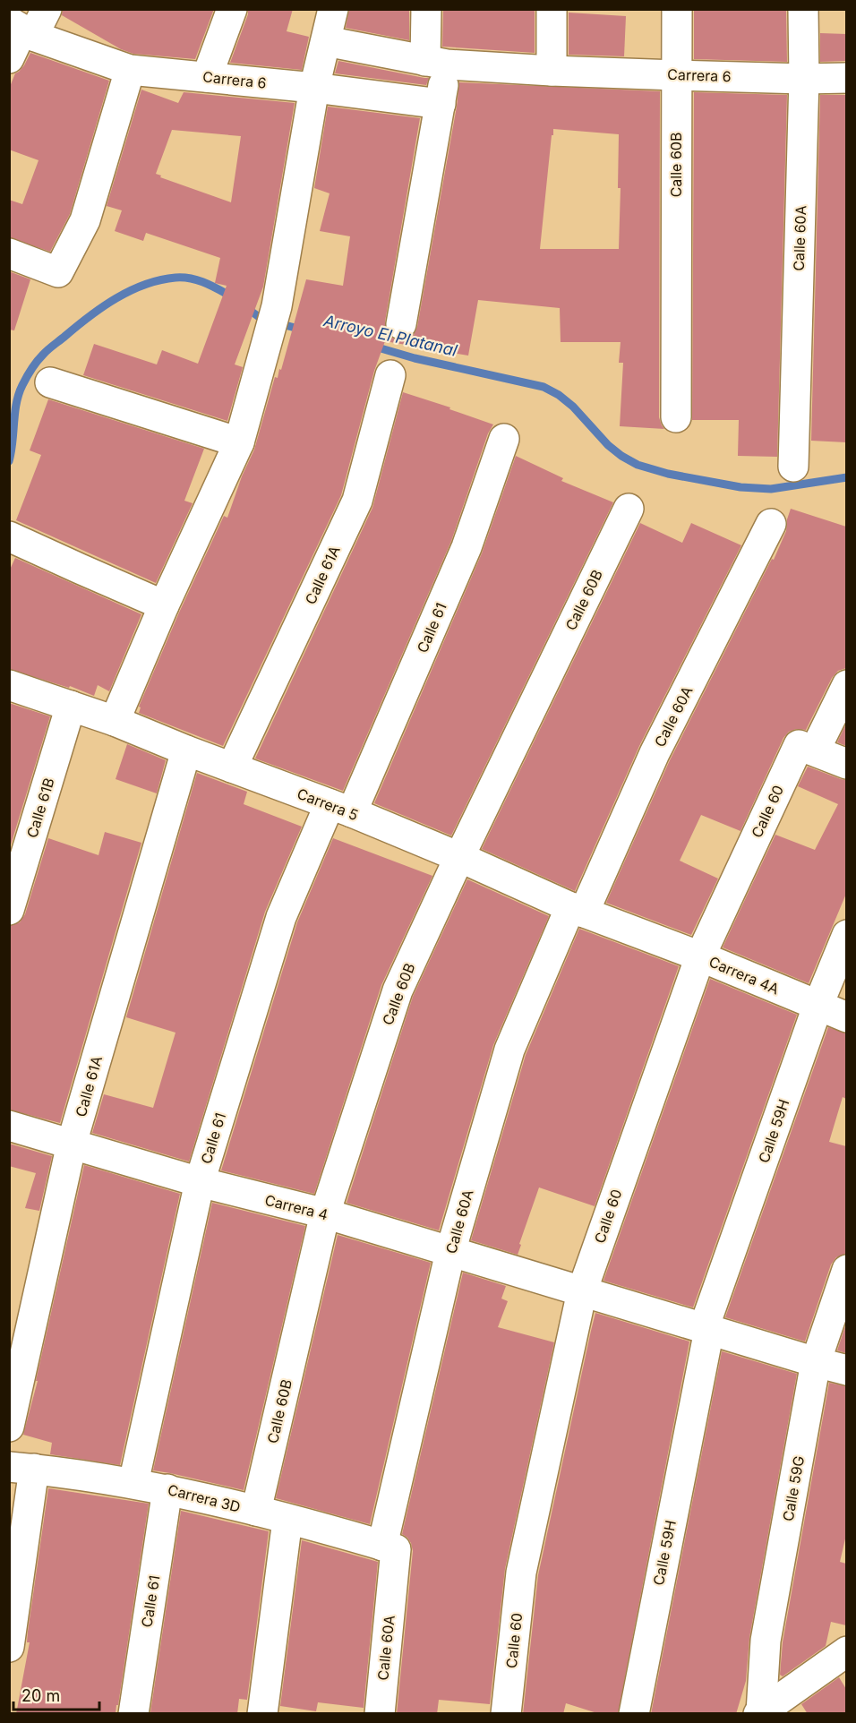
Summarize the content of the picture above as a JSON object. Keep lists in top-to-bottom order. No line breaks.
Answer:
{"streets":{"street":["Carrera 6","Calle 60B","Calle 60A","Calle 61A","Calle 61","Carrera 5","Calle 61B","Calle 60","Carrera 4A","Calle 59H","Carrera 4","Calle 59G","Carrera 3D"]},"crossings":[["Carrera 6","Calle 60B"],["Carrera 6","Calle 60A"],["Calle 60B","Carrera 5"],["Calle 60B","Carrera 4"],["Calle 60B","Carrera 3D"],["Calle 60A","Carrera 5"],["Calle 60A","Carrera 4"],["Calle 60A","Carrera 3D"],["Calle 61A","Carrera 5"],["Calle 61A","Carrera 4"],["Calle 61","Carrera 5"],["Calle 61","Carrera 4"],["Calle 61","Carrera 3D"],["Carrera 5","Calle 61B"],["Carrera 5","Carrera 4A"],["Calle 60","Carrera 4A"],["Calle 60","Carrera 4"],["Carrera 4A","Calle 59H"],["Calle 59H","Carrera 4"],["Carrera 4","Calle 59G"]],"water":["Arroyo El Platanal"],"scale_bar":"20 m"}
